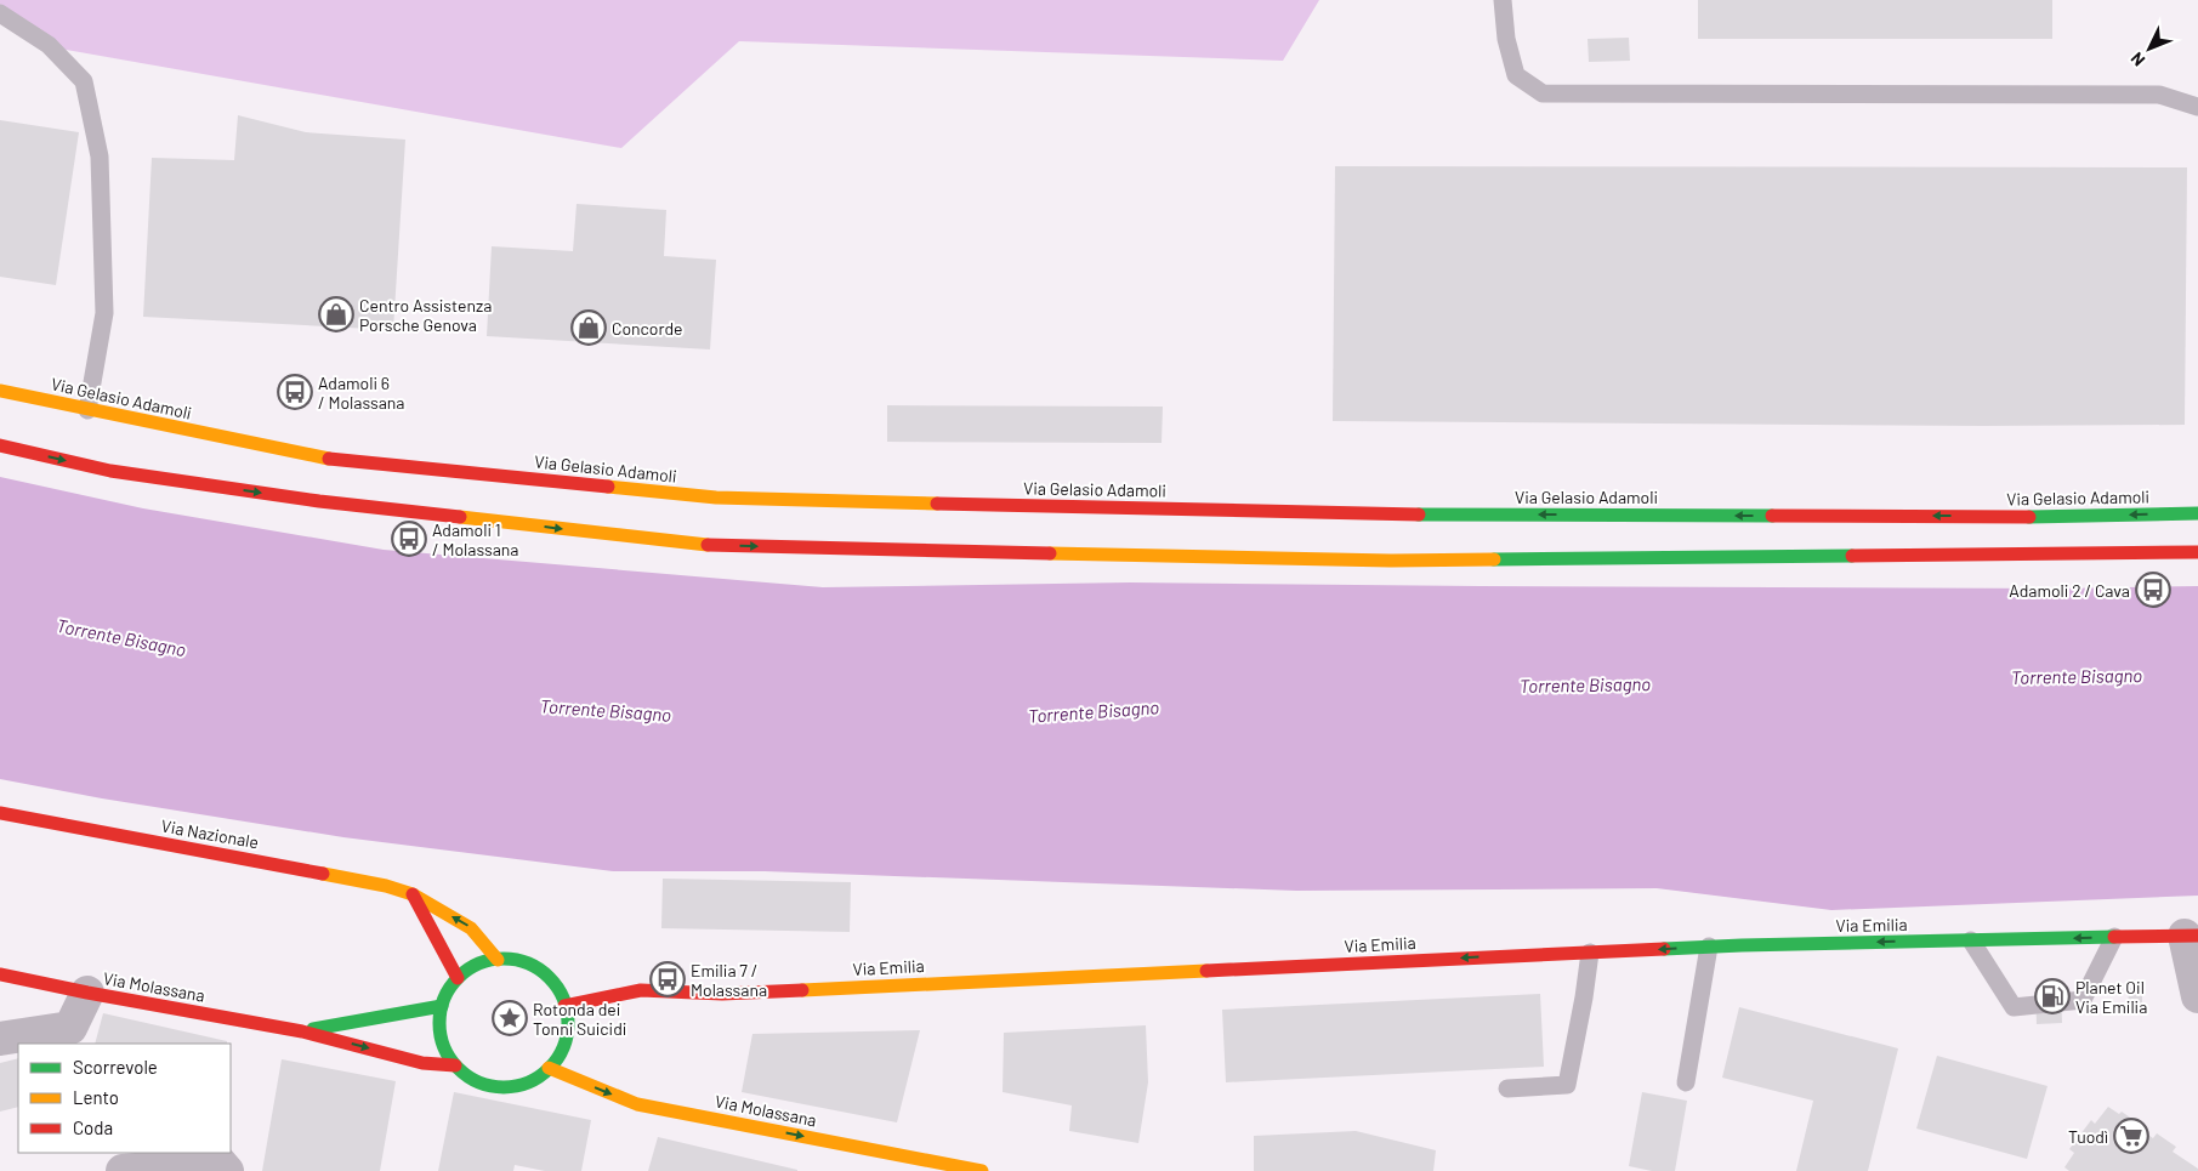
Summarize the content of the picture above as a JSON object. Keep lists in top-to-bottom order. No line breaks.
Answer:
{"streets":{"main road":["Via Gelasio Adamoli","Via Nazionale","Via Emilia","Via Molassana"]},"crossings":[["Via Nazionale","Via Emilia"],["Via Nazionale","Via Molassana"],["Via Emilia","Via Molassana"]],"one_way":["Via Emilia","Via Molassana"],"water":["Torrente Bisagno"],"places":{"shop":["Centro Assistenza Porsche Genova","Concorde"],"bus stop":["Adamoli 6 / Molassana","Adamoli 1 / Molassana","Adamoli 2 / Cava","Emilia 7 / Molassana"],"fuel station":["Planet Oil Via Emilia"],"place":["Rotonda dei Tonni Suicidi"],"supermarket":["Tuodì"]},"legend":["Scorrevole","Lento","Coda"],"north":"bottom left"}
